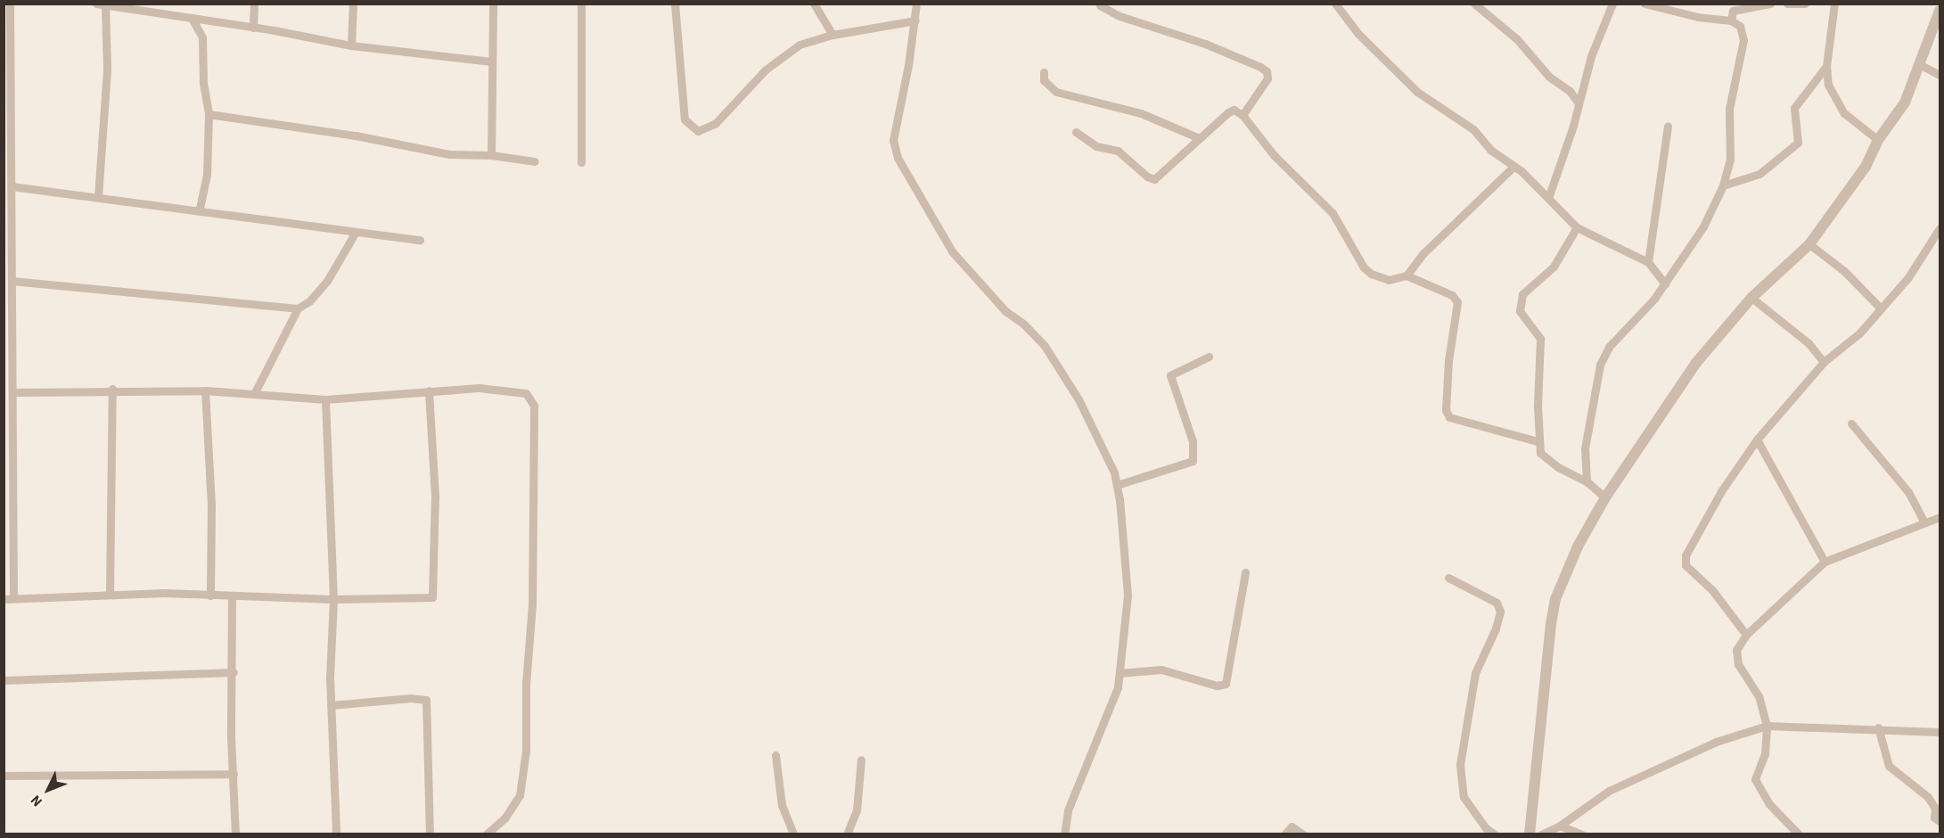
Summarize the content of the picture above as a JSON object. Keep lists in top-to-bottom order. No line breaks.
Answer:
{"north":"bottom left"}
